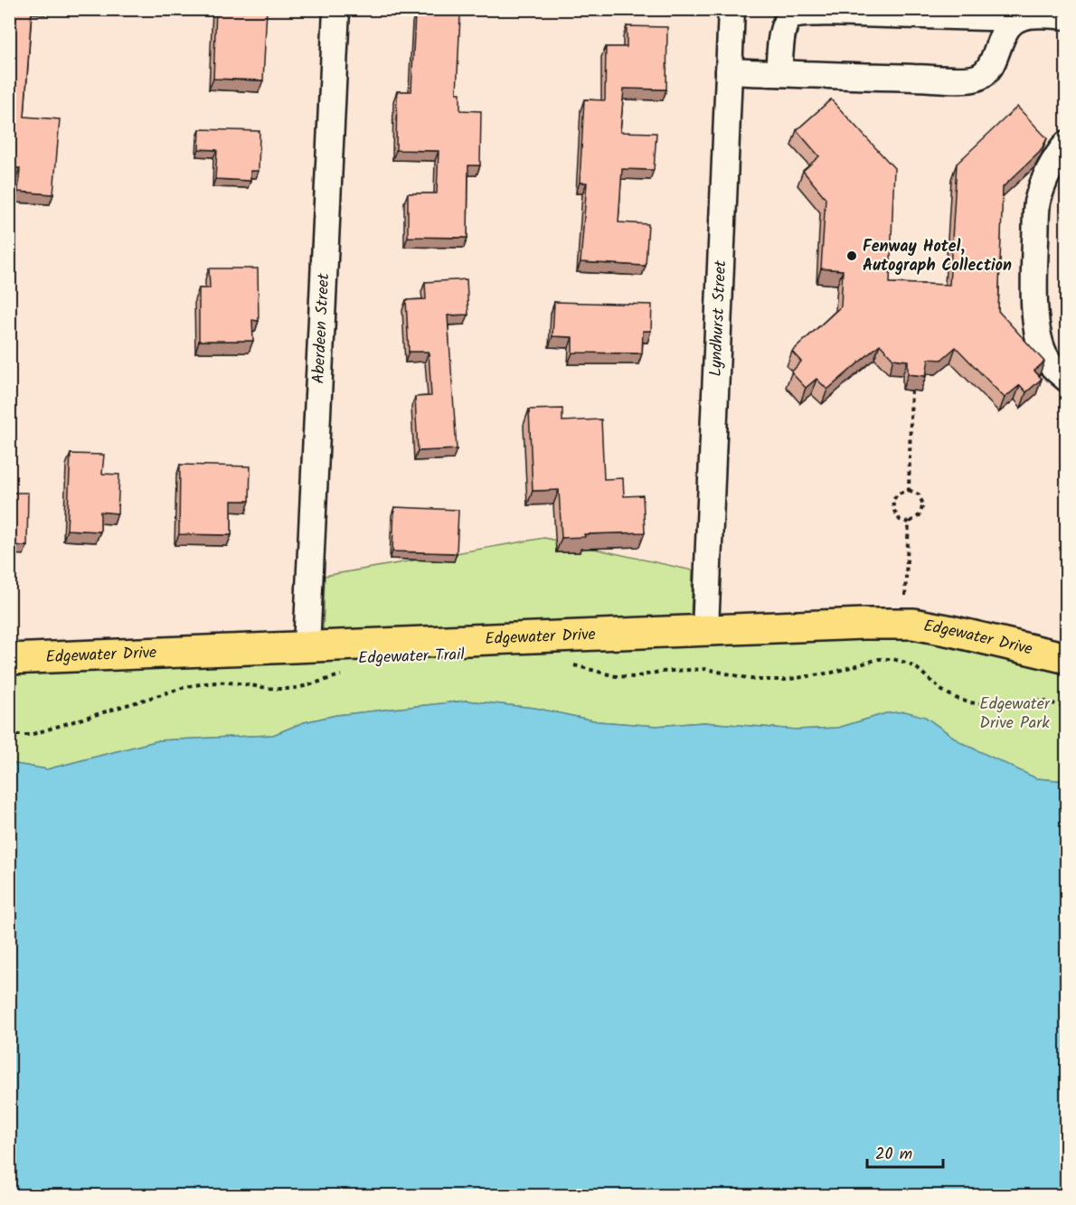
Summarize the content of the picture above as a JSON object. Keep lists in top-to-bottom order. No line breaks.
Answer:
{"streets":{"main road":["Edgewater Drive"],"street":["Lyndhurst Street","Aberdeen Street"],"path":["Edgewater Trail"]},"crossings":[["Lyndhurst Street","Edgewater Drive"],["Aberdeen Street","Edgewater Drive"]],"parks":["Edgewater Drive Park"],"places":["Fenway Hotel, Autograph Collection"],"scale_bar":"20 m"}
